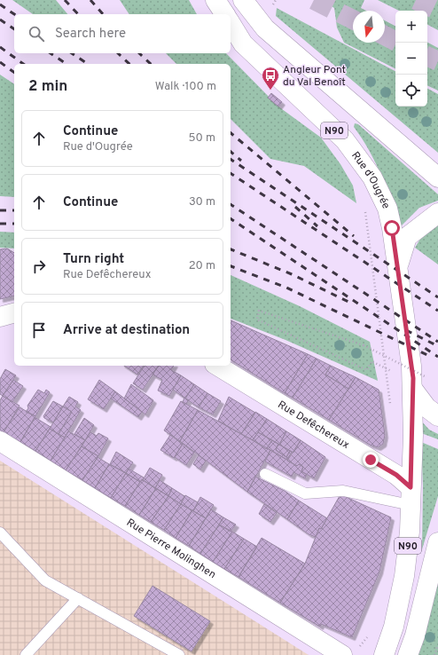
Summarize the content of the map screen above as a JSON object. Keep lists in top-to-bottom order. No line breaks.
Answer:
{"streets":{"main road":["N90","Rue d'Ougrée","Rue Defêchereux","Rue Pierre Molinghen"]},"crossings":[["N90","Rue d'Ougrée"],["N90","Rue Defêchereux"]],"places":{"bus stop":["Angleur Pont du Val Benoît"]},"north":"bottom","page":{"map_buttons":["+","−"],"search":"Search here","heading":["2 min","Walk · 100 m"],"list":[["Continue","Rue d'Ougrée","50 m"],["Continue","30 m"],["Turn right","Rue Defêchereux","20 m"],"Arrive at destination"]}}
